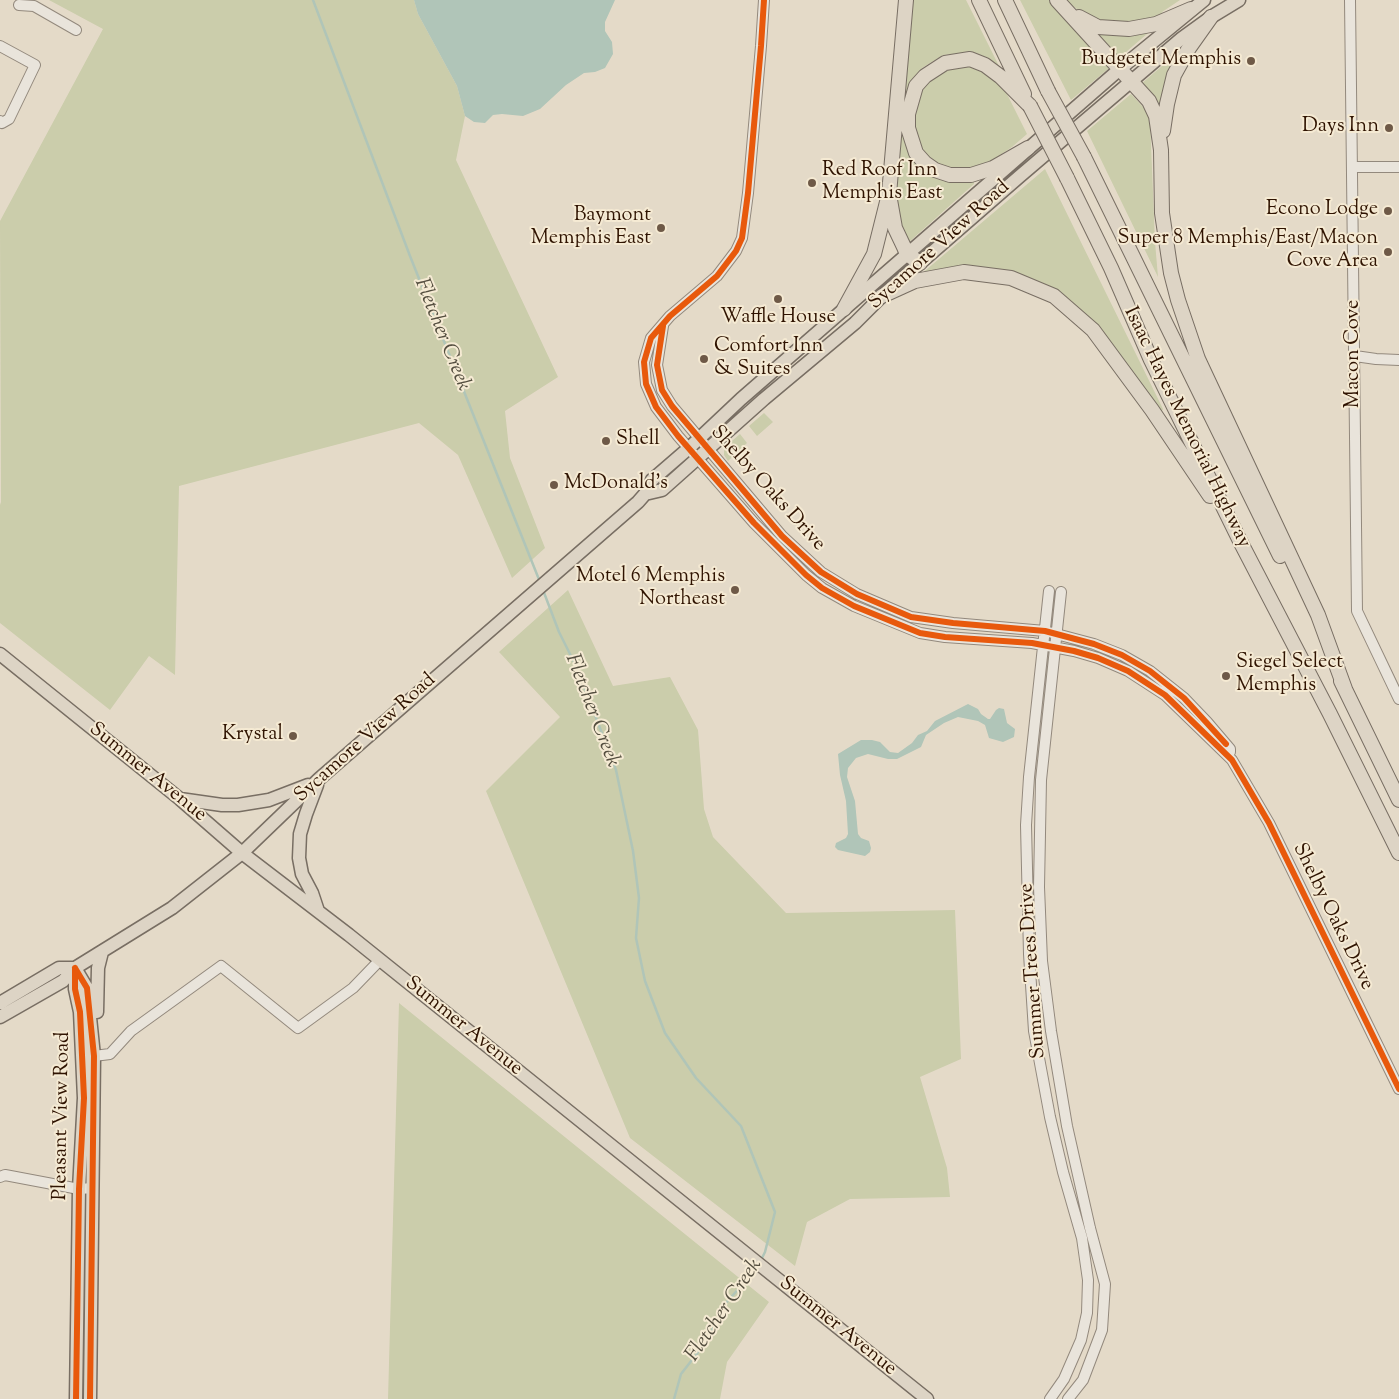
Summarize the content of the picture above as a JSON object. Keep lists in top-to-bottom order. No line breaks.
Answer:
{"streets":{"highway":["Isaac Hayes Memorial Highway"],"main road":["Sycamore View Road","Summer Avenue","Pleasant View Road"],"street":["Macon Cove","Shelby Oaks Drive","Summer Trees Drive"]},"crossings":[["Sycamore View Road","Shelby Oaks Drive"],["Sycamore View Road","Summer Avenue"],["Sycamore View Road","Pleasant View Road"],["Shelby Oaks Drive","Summer Trees Drive"]],"water":["Fletcher Creek"],"places":["Budgetel Memphis","Days Inn","Red Roof Inn Memphis East","Econo Lodge","Baymont Memphis East","Super 8 Memphis/East/Macon Cove Area","Waffle House","Comfort Inn & Suites","Shell","McDonald's","Motel 6 Memphis Northeast","Siegel Select Memphis","Krystal"]}
